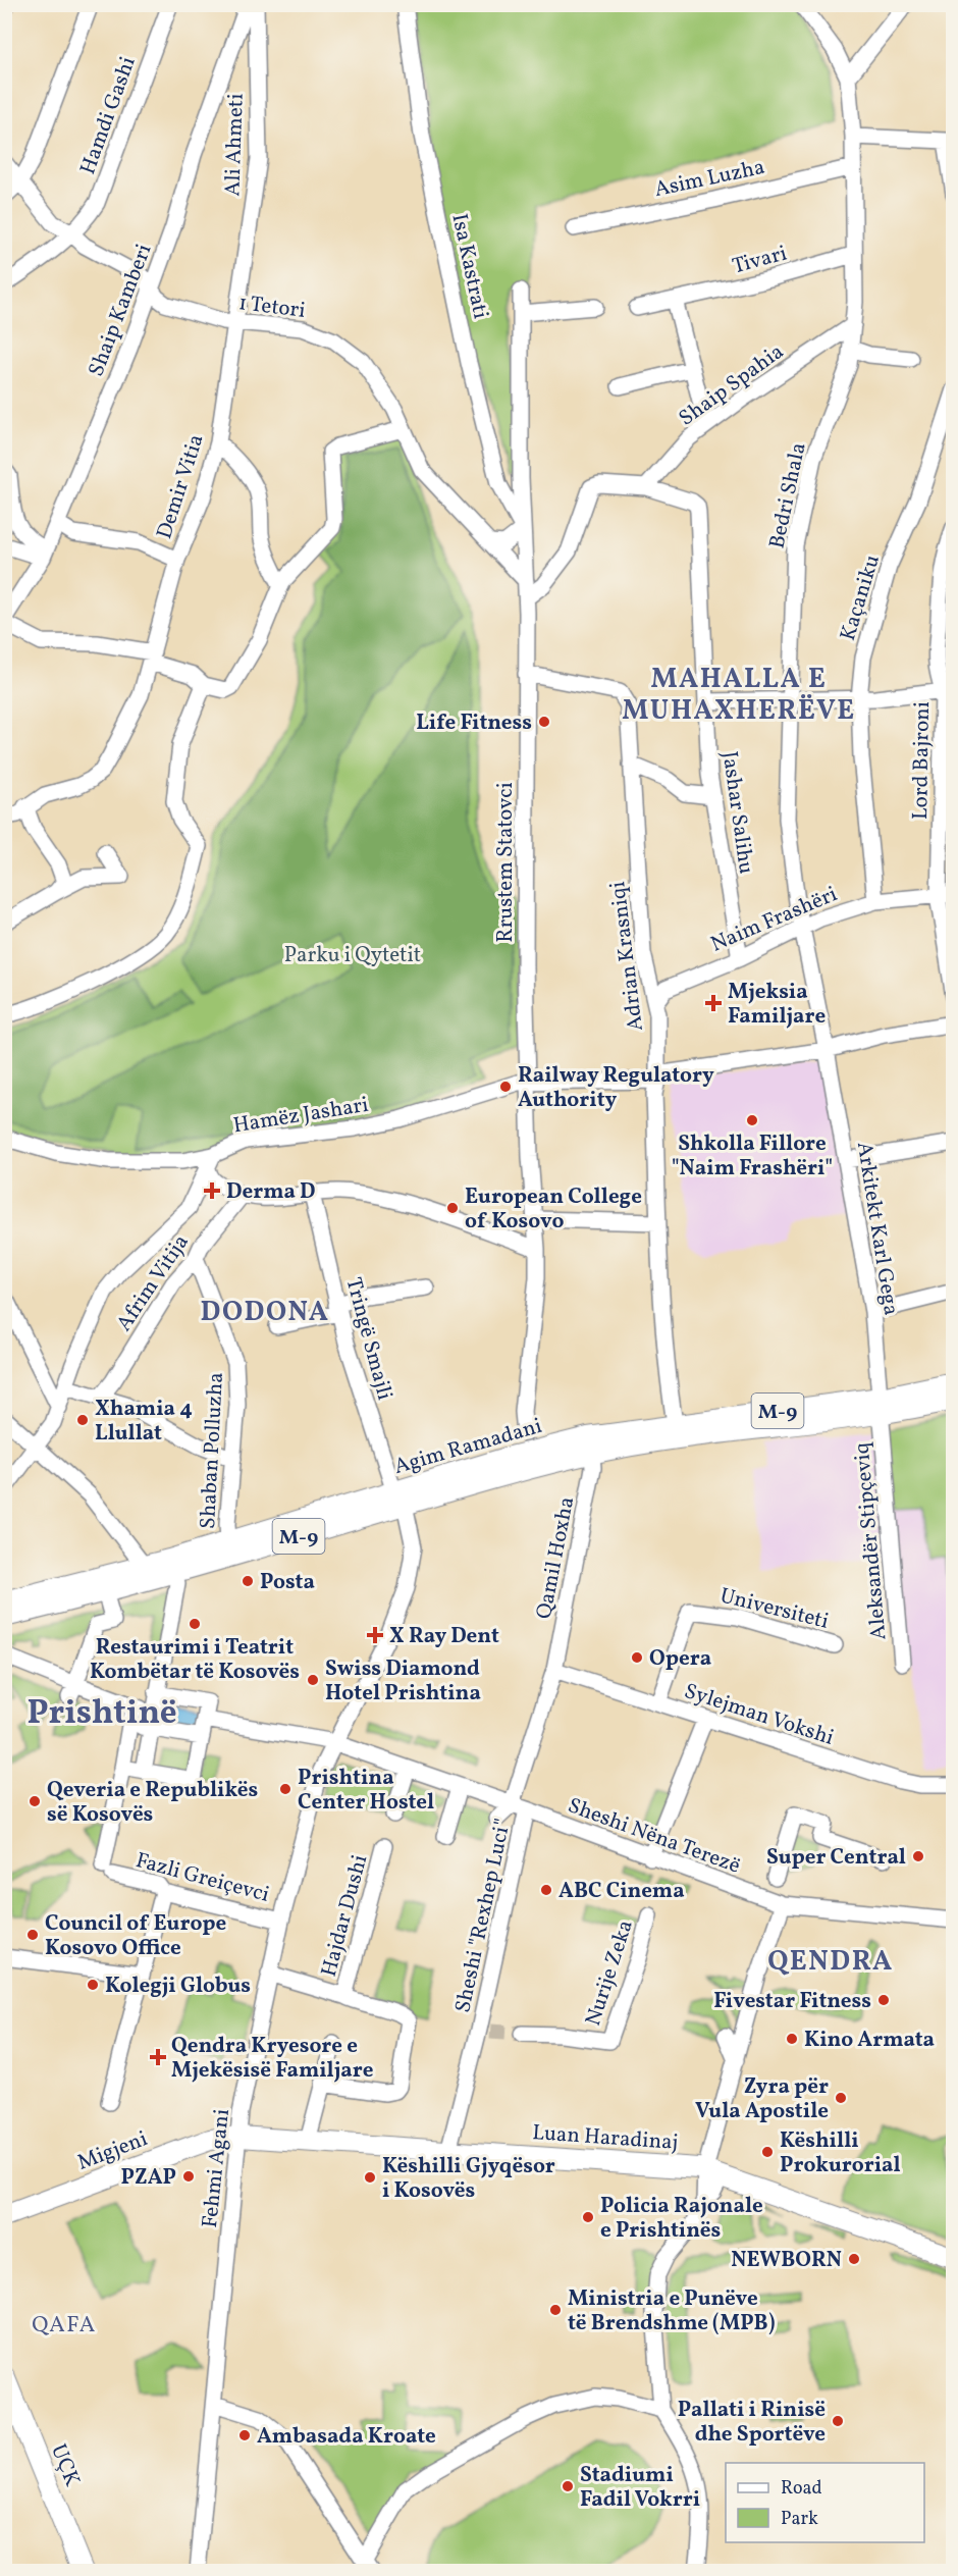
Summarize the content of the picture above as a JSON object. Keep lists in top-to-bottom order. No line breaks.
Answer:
{"streets":{"main road":["M-9","Agim Ramadani","Luan Haradinaj","Migjeni","UÇK"],"street":["Hamdi Gashi","Ali Ahmeti","Asim Luzha","Tivari","Isa Kastrati","1 Tetori","Shaip Kamberi","Shaip Spahia","Demir Vitia","Bedri Shala","Kaçaniku","Lord Bajroni","Jashar Salihu","Rrustem Statovci","Naim Frashëri","Adrian Krasniqi","Hamëz Jashari","Arkitekt Karl Gega","Afrim Vitija","Tringë Smajli","Shaban Polluzha","Aleksandër Stipçeviq","Qamil Hoxha","Universiteti","Sylejman Vokshi","Sheshi Nëna Terezë","Fazli Greiçevci","Hajdar Dushi","Sheshi \"Rexhep Luci\"","Nurije Zeka","Fehmi Agani"]},"crossings":[["Hamdi Gashi","1 Tetori"],["Ali Ahmeti","1 Tetori"],["Ali Ahmeti","Demir Vitia"],["Asim Luzha","Bedri Shala"],["Tivari","Bedri Shala"],["Isa Kastrati","Rrustem Statovci"],["1 Tetori","Shaip Kamberi"],["1 Tetori","Demir Vitia"],["1 Tetori","Rrustem Statovci"],["Shaip Spahia","Bedri Shala"],["Shaip Spahia","Jashar Salihu"],["Bedri Shala","Naim Frashëri"],["Bedri Shala","Arkitekt Karl Gega"],["Kaçaniku","Naim Frashëri"],["Lord Bajroni","Naim Frashëri"],["Jashar Salihu","Naim Frashëri"],["Rrustem Statovci","Adrian Krasniqi"],["Rrustem Statovci","Hamëz Jashari"],["Rrustem Statovci","Agim Ramadani"],["Naim Frashëri","Adrian Krasniqi"],["Naim Frashëri","Arkitekt Karl Gega"],["Adrian Krasniqi","Hamëz Jashari"],["Adrian Krasniqi","Agim Ramadani"],["Hamëz Jashari","Arkitekt Karl Gega"],["Arkitekt Karl Gega","Agim Ramadani"],["Arkitekt Karl Gega","Aleksandër Stipçeviq"],["Afrim Vitija","Shaban Polluzha"],["Tringë Smajli","Agim Ramadani"],["Tringë Smajli","Sheshi Nëna Terezë"],["Tringë Smajli","Fehmi Agani"],["Agim Ramadani","Shaban Polluzha"],["Agim Ramadani","Aleksandër Stipçeviq"],["Agim Ramadani","Qamil Hoxha"],["Qamil Hoxha","Sylejman Vokshi"],["Qamil Hoxha","Sheshi Nëna Terezë"],["Qamil Hoxha","Sheshi \"Rexhep Luci\""],["Universiteti","Sylejman Vokshi"],["Sheshi Nëna Terezë","Sheshi \"Rexhep Luci\""],["Sheshi Nëna Terezë","Fehmi Agani"],["Fazli Greiçevci","Fehmi Agani"],["Hajdar Dushi","Fehmi Agani"],["Sheshi \"Rexhep Luci\"","Luan Haradinaj"],["Luan Haradinaj","Migjeni"],["Luan Haradinaj","Fehmi Agani"],["Migjeni","Fehmi Agani"]],"districts":["MAHALLA E MUHAXHERËVE","DODONA","Prishtinë","QENDRA","QAFA"],"parks":["Parku i Qytetit"],"places":{"other":["Life Fitness","Railway Regulatory Authority","Shkolla Fillore \"Naim Frashëri\"","European College of Kosovo","Xhamia 4 Llullat","Posta","Restaurimi i Teatrit Kombëtar të Kosovës","Opera","Swiss Diamond Hotel Prishtina","Prishtina Center Hostel","Qeveria e Republikës së Kosovës","Super Central","ABC Cinema","Council of Europe Kosovo Office","Kolegji Globus","Fivestar Fitness","Kino Armata","Zyra për Vula Apostile","Këshilli Prokurorial","PZAP","Këshilli Gjyqësor i Kosovës","Policia Rajonale e Prishtinës","NEWBORN","Ministria e Punëve të Brendshme (MPB)","Pallati i Rinisë dhe Sportëve","Ambasada Kroate","Stadiumi Fadil Vokrri"],"health":["Mjeksia Familjare","Derma D","X Ray Dent","Qendra Kryesore e Mjekësisë Familjare"]},"legend":["Road","Park"]}
